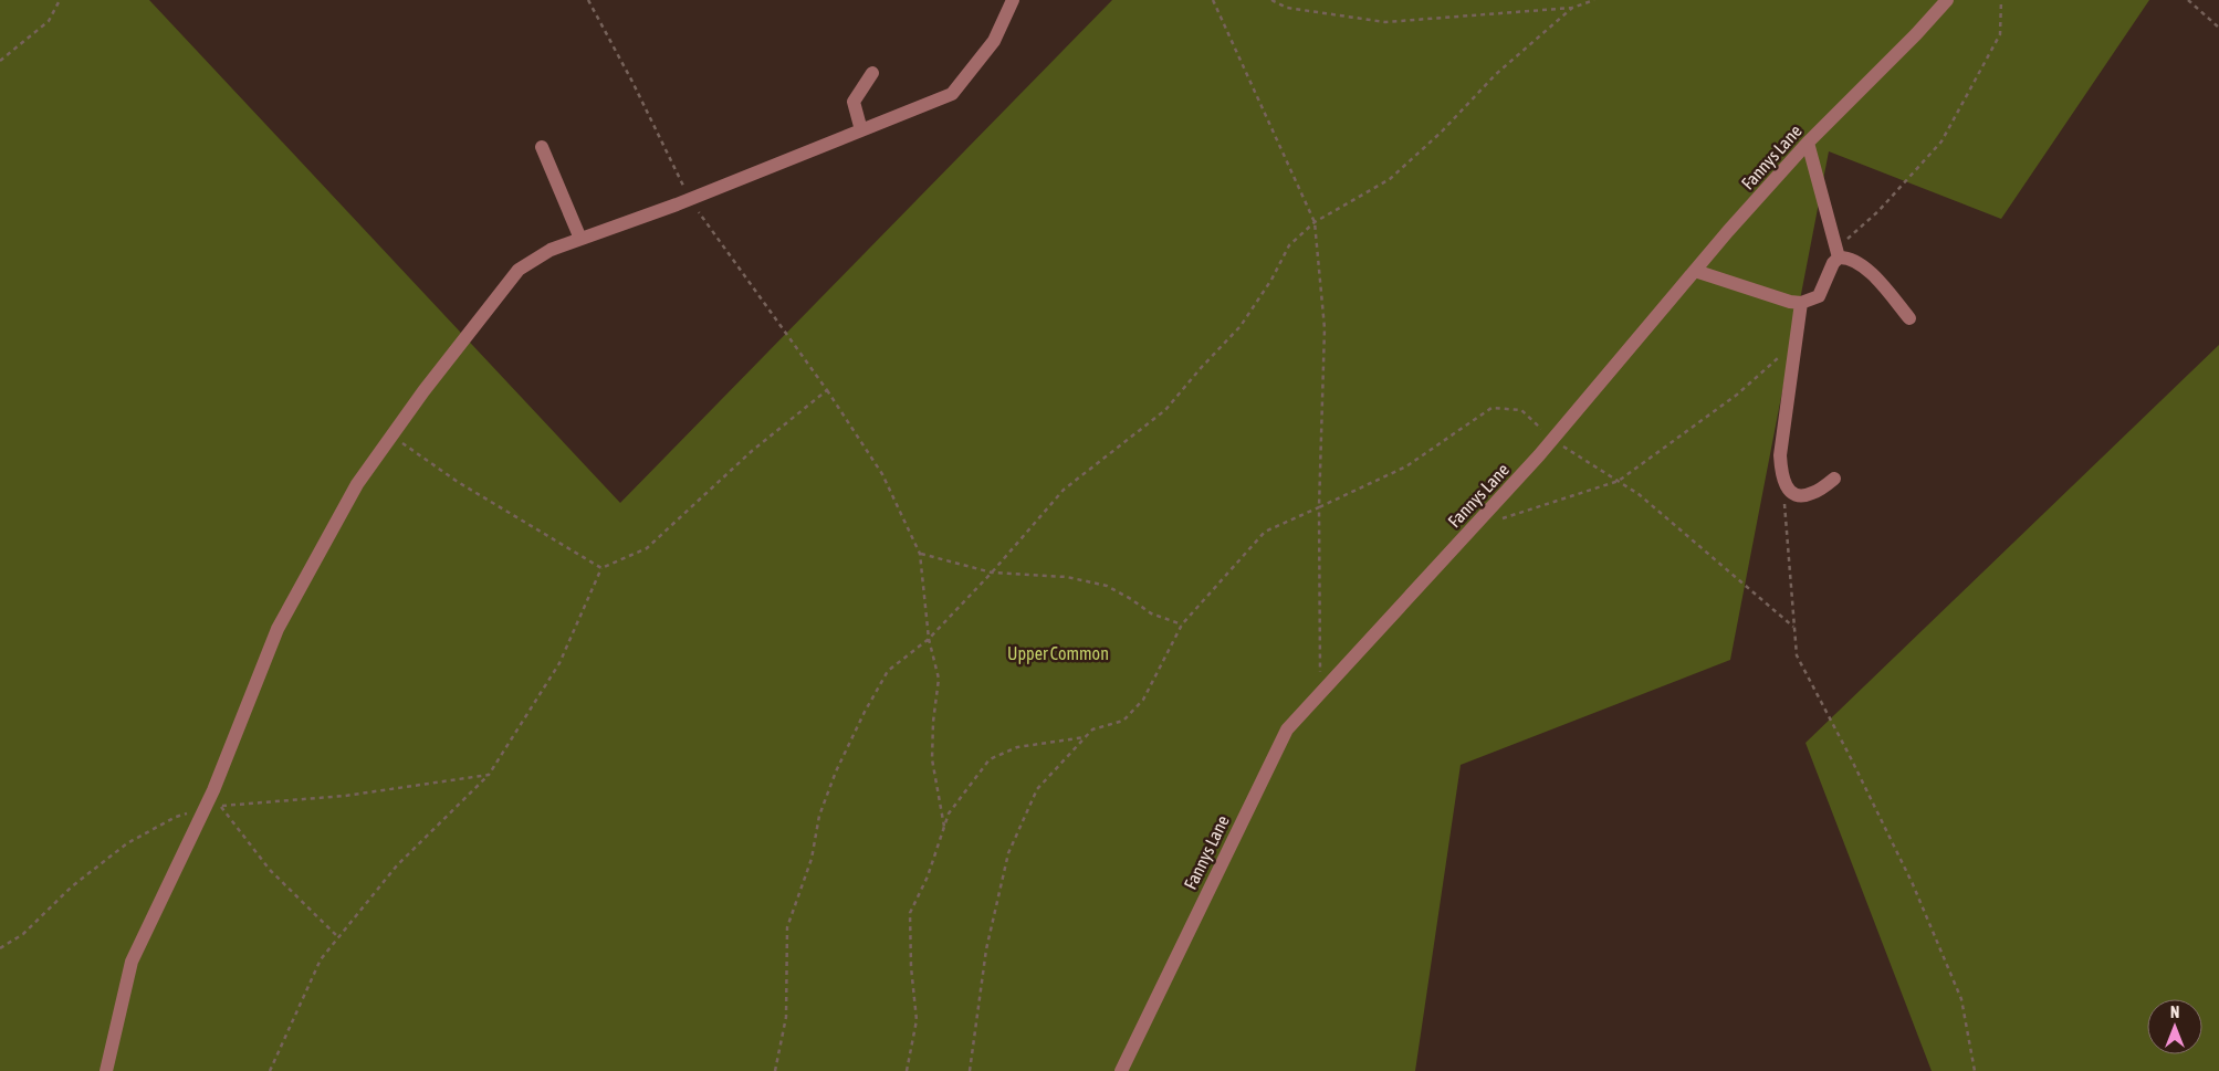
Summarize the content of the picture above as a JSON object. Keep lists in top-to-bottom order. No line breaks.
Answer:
{"streets":{"street":["Fannys Lane"]},"parks":["Upper Common"],"north":"top"}
